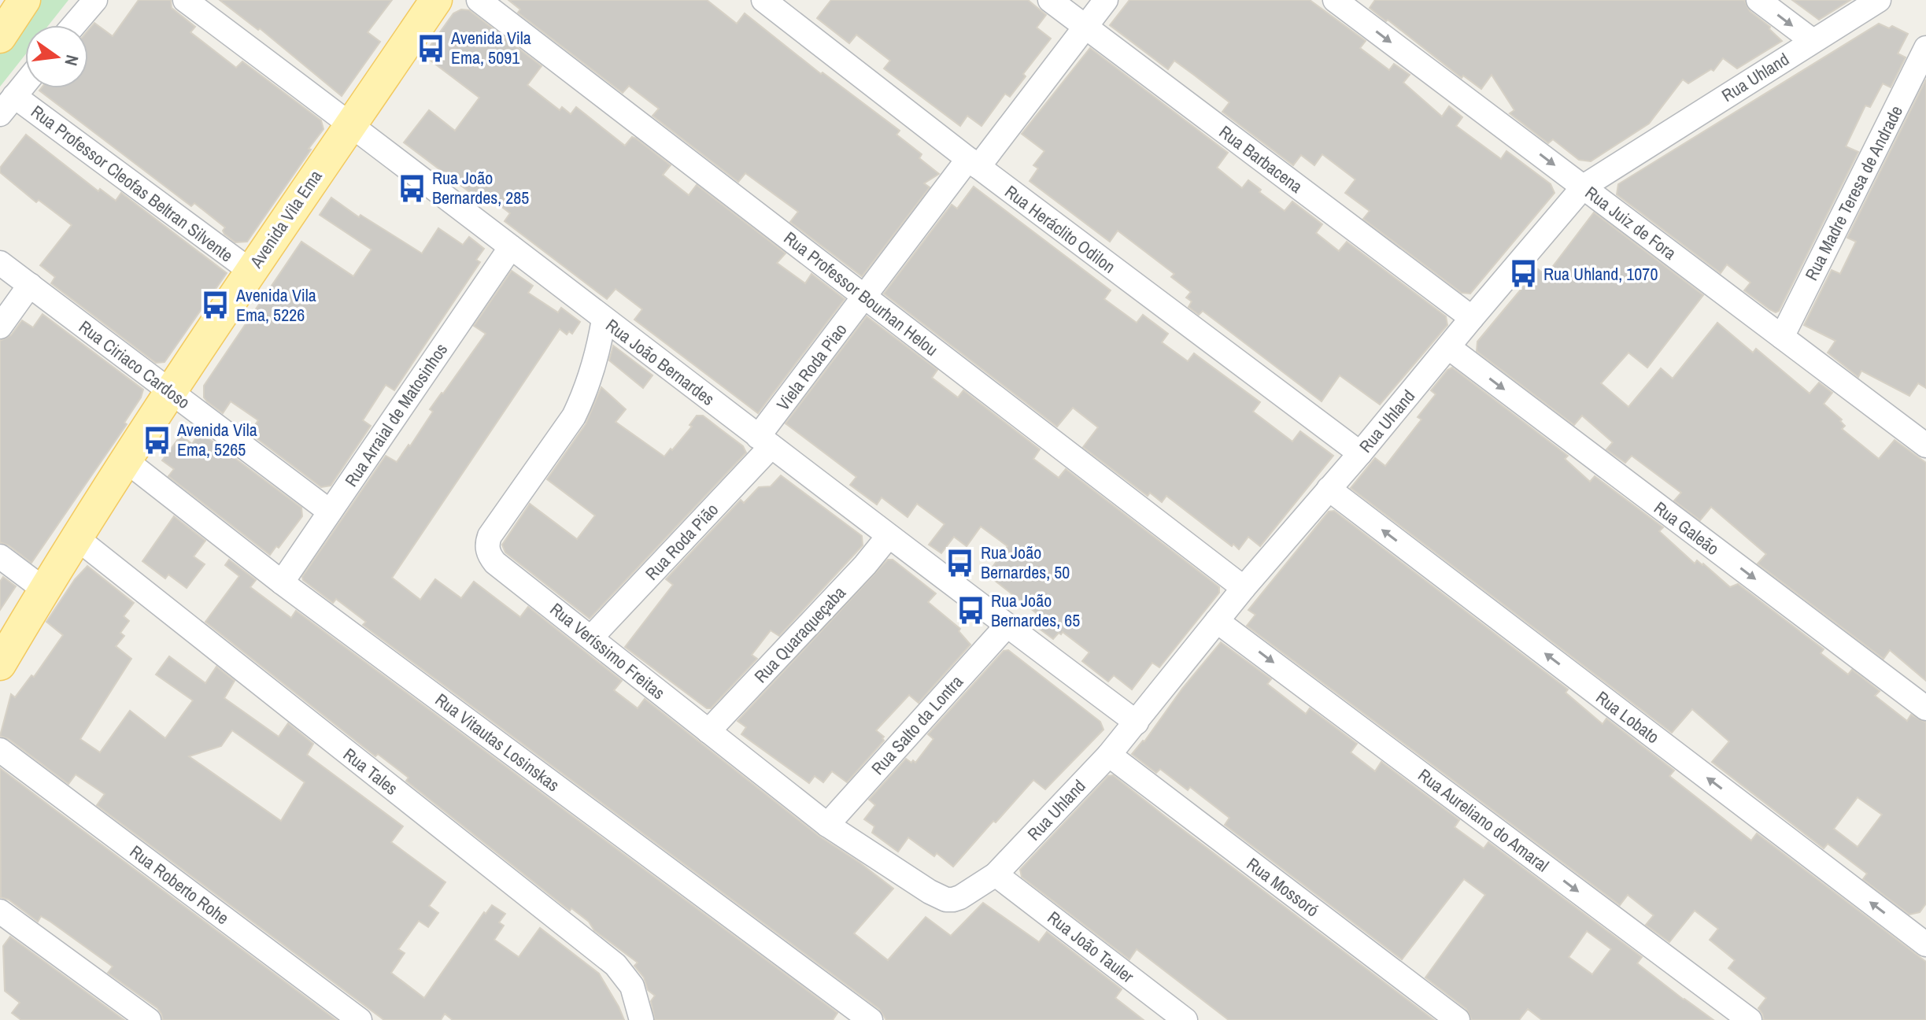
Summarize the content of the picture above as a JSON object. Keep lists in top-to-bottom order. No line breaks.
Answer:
{"streets":{"main road":["Avenida Vila Ema"],"street":["Rua Uhland","Rua Barbacena","Rua Professor Cleofas Beltran Silvente","Rua Madre Teresa de Andrade","Rua Juiz de Fora","Rua Heráclito Odilon","Rua Professor Bourhan Helou","Rua João Bernardes","Rua Ciriaco Cardoso","Viela Roda Piao","Rua Arraial de Matosinhos","Rua Galeão","Rua Roda Pião","Rua Quaraqueçaba","Rua Veríssimo Freitas","Rua Lobato","Rua Salto da Lontra","Rua Vitautas Losinskas","Rua Tales","Rua Aureliano do Amaral","Rua Roberto Rohe","Rua Mossoró","Rua João Tauler"]},"crossings":[["Rua Uhland","Rua Barbacena"],["Rua Uhland","Rua Juiz de Fora"],["Rua Uhland","Rua Heráclito Odilon"],["Rua Uhland","Rua Professor Bourhan Helou"],["Rua Uhland","Rua João Bernardes"],["Rua Uhland","Rua Galeão"],["Rua Uhland","Rua Veríssimo Freitas"],["Rua Uhland","Rua Lobato"],["Rua Uhland","Rua Aureliano do Amaral"],["Rua Uhland","Rua Mossoró"],["Rua Uhland","Rua João Tauler"],["Rua Barbacena","Viela Roda Piao"],["Rua Professor Cleofas Beltran Silvente","Avenida Vila Ema"],["Rua Madre Teresa de Andrade","Rua Juiz de Fora"],["Avenida Vila Ema","Rua João Bernardes"],["Avenida Vila Ema","Rua Ciriaco Cardoso"],["Avenida Vila Ema","Rua Vitautas Losinskas"],["Avenida Vila Ema","Rua Tales"],["Rua Heráclito Odilon","Viela Roda Piao"],["Rua Professor Bourhan Helou","Viela Roda Piao"],["Rua João Bernardes","Viela Roda Piao"],["Rua João Bernardes","Rua Arraial de Matosinhos"],["Rua João Bernardes","Rua Roda Pião"],["Rua João Bernardes","Rua Quaraqueçaba"],["Rua João Bernardes","Rua Veríssimo Freitas"],["Rua João Bernardes","Rua Salto da Lontra"],["Rua Ciriaco Cardoso","Rua Arraial de Matosinhos"],["Viela Roda Piao","Rua Roda Pião"],["Rua Arraial de Matosinhos","Rua Vitautas Losinskas"],["Rua Roda Pião","Rua Veríssimo Freitas"],["Rua Quaraqueçaba","Rua Veríssimo Freitas"],["Rua Veríssimo Freitas","Rua Salto da Lontra"]],"one_way":["Rua Juiz de Fora","Rua Galeão","Rua Lobato","Rua Aureliano do Amaral"],"places":{"bus stop":["Avenida Vila Ema, 5091","Rua João Bernardes, 285","Rua Uhland, 1070","Avenida Vila Ema, 5226","Avenida Vila Ema, 5265","Rua João Bernardes, 50","Rua João Bernardes, 65"]},"north":"right"}
